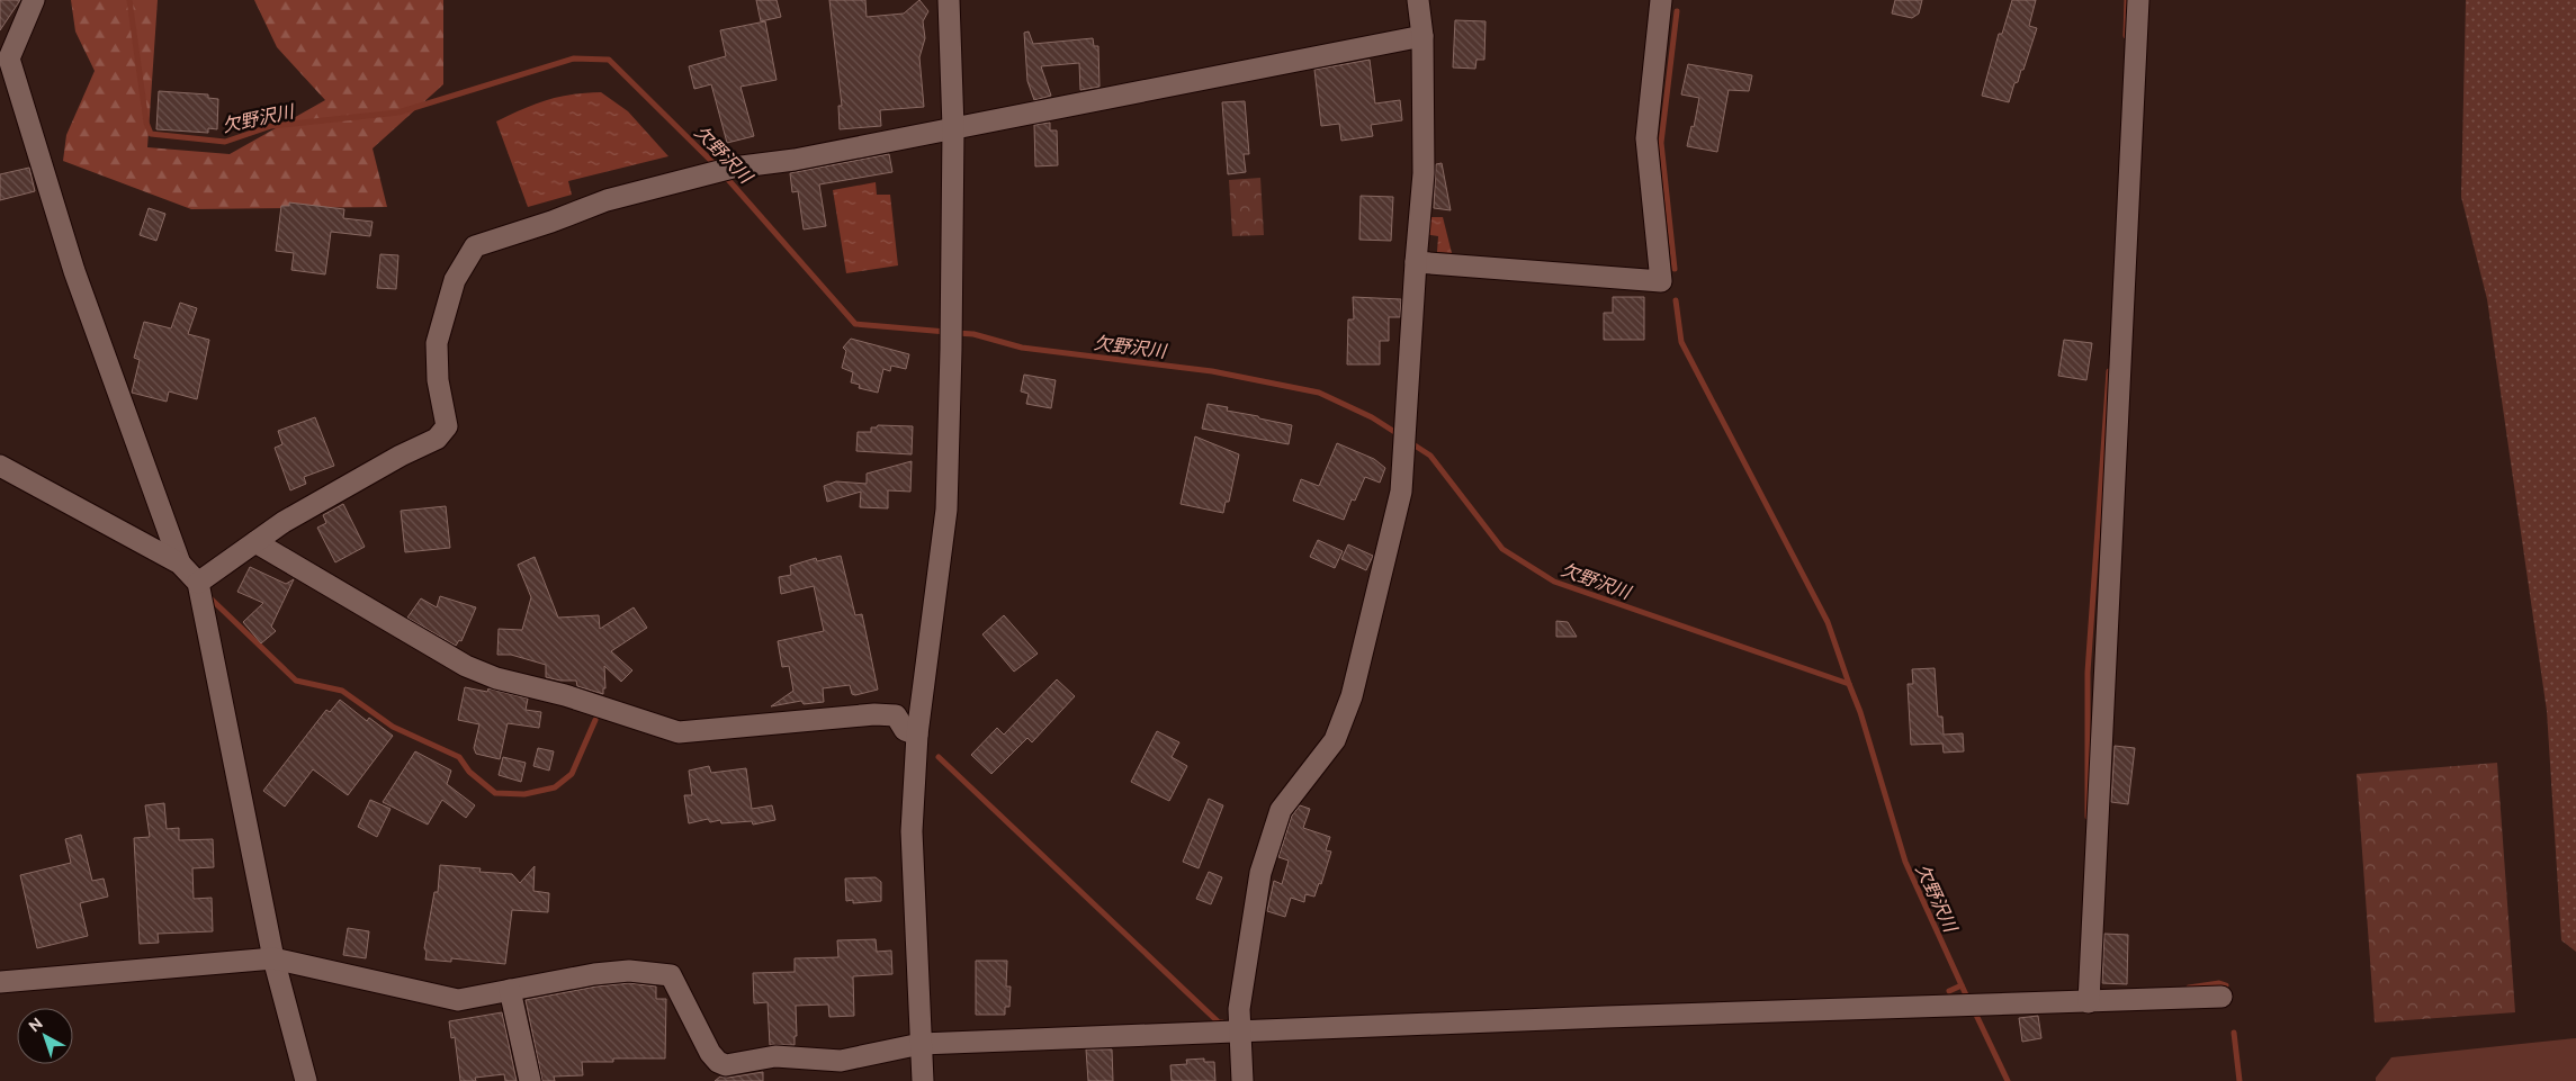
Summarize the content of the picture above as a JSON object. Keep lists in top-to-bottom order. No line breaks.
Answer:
{"water":["欠野沢川"],"north":"top left"}
